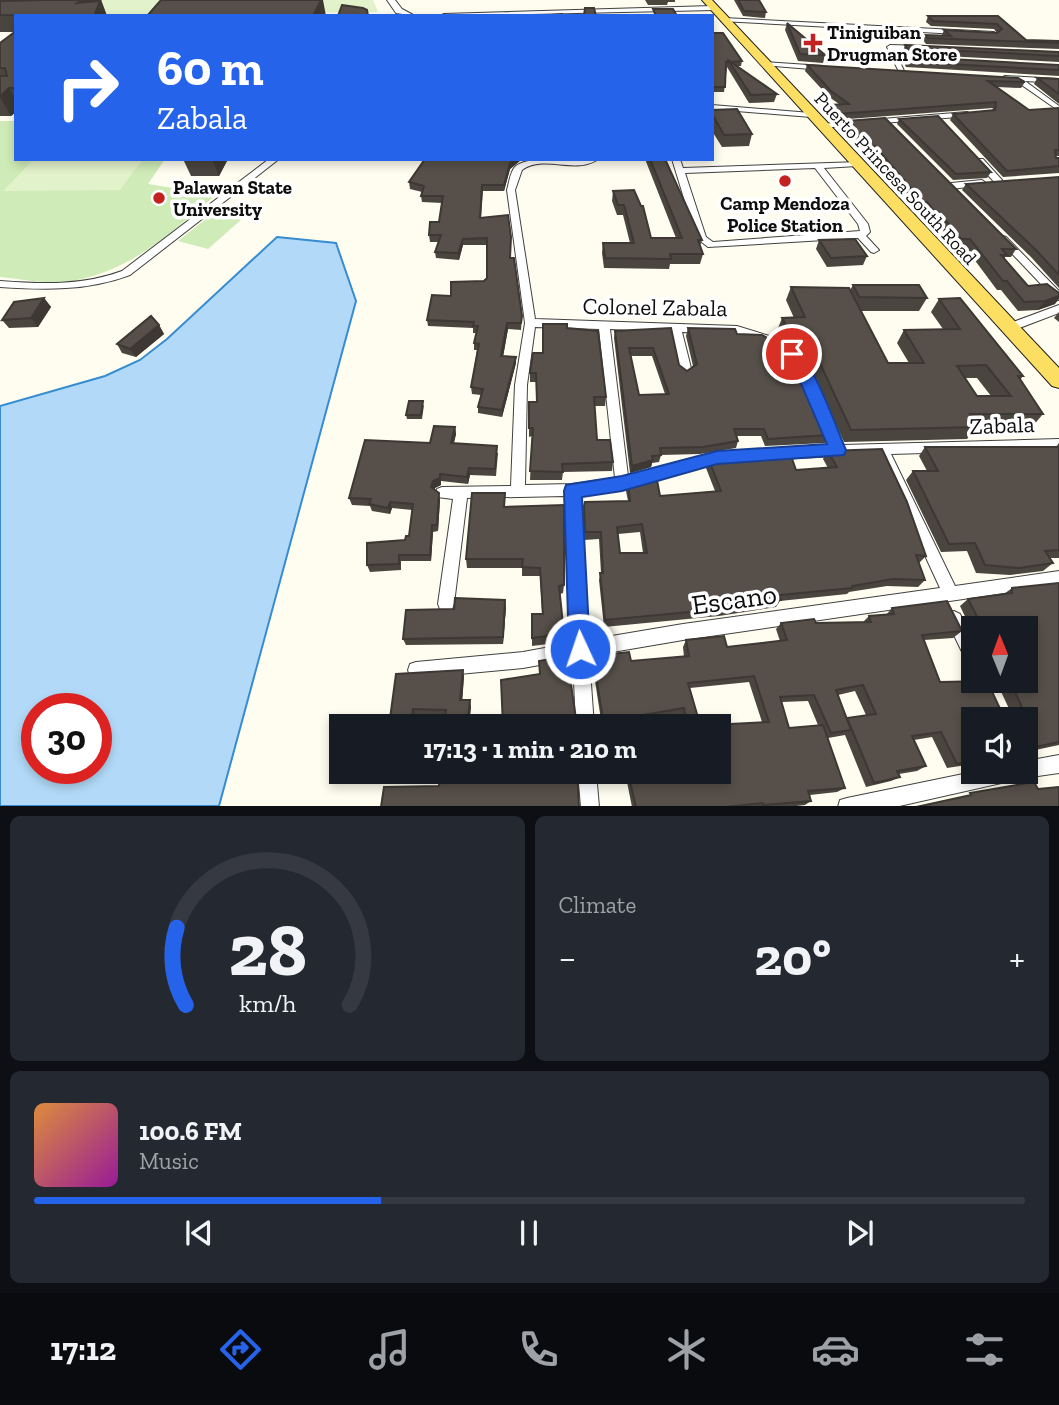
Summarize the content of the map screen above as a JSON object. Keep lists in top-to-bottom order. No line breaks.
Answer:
{"streets":{"main road":["Puerto Princesa South Road"],"street":["Colonel Zabala","Zabala","Escano"]},"crossings":[["Colonel Zabala","Zabala"]],"places":{"health":["Tiniguiban Drugman Store"],"other":["Camp Mendoza Police Station","Palawan State University"]},"north":"top","page":{"turn":["60 m","Zabala"],"limit":"30","trip":"17:13 · 1 min · 210 m","tile":"Climate","heat":["−","20°","+"],"song":["100.6 FM","Music"],"tabs":"17:12","gauge":["28","km/h"]}}
